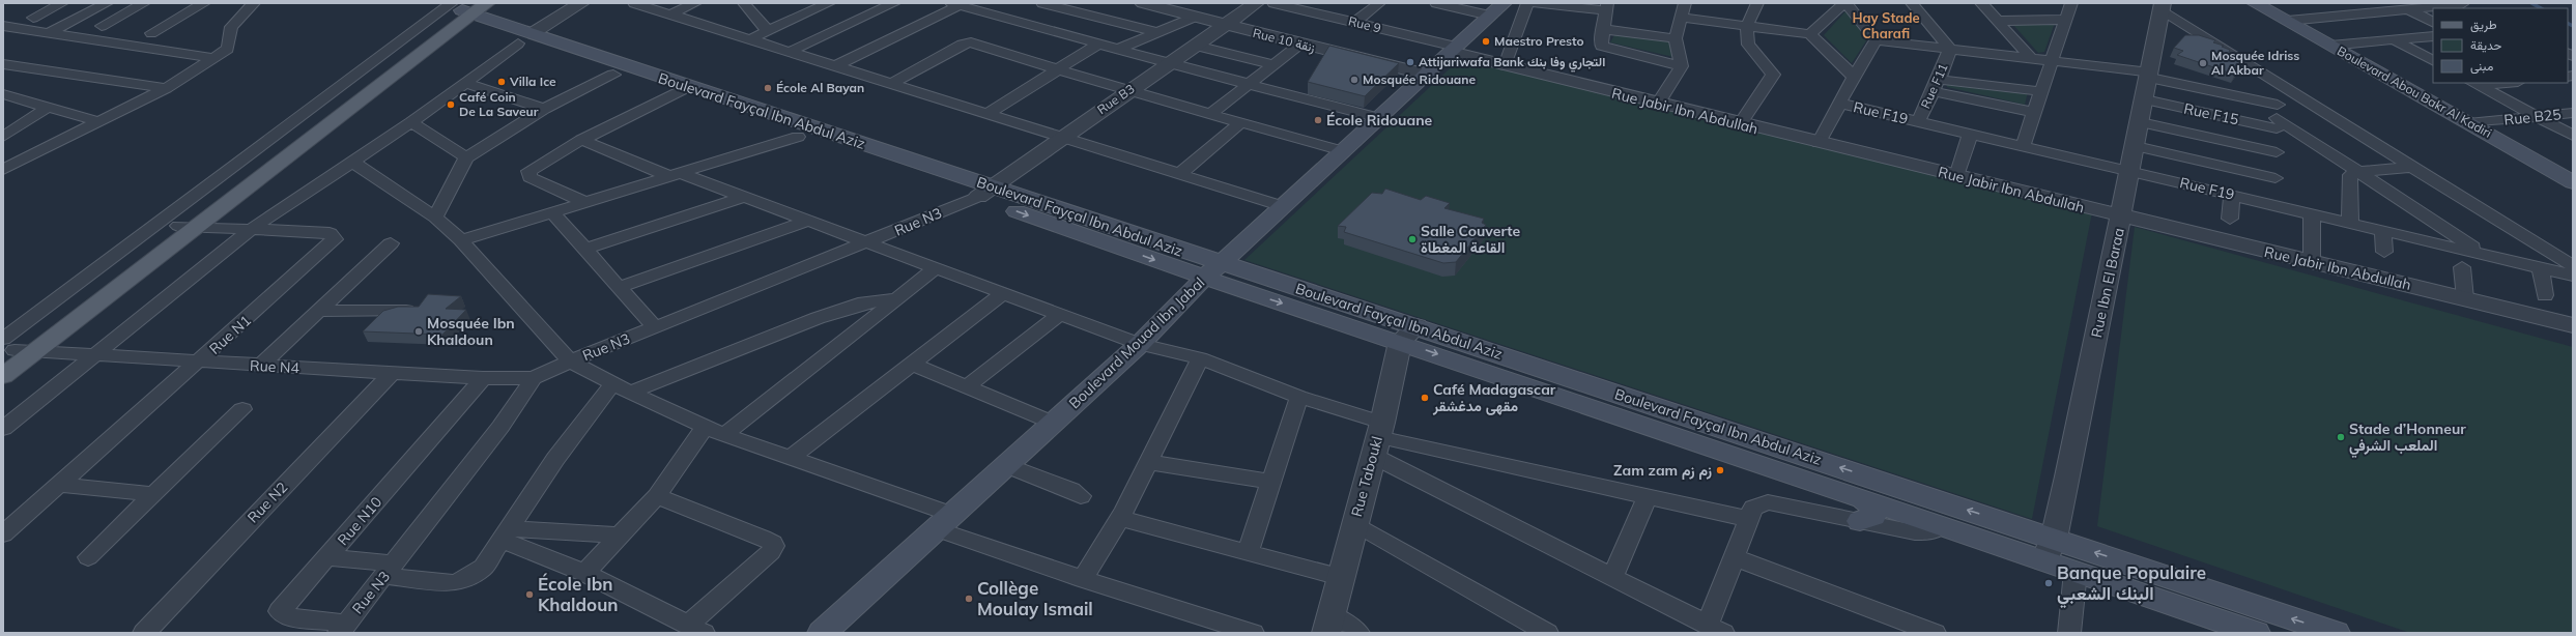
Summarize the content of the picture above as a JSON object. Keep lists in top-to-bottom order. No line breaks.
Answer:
{"streets":{"main road":["Boulevard Abou Bakr Al Kadiri","Boulevard Fayçal Ibn Abdul Aziz","Boulevard Mouad Ibn Jabal"],"street":["Rue 9","Rue 10 زنقة","Rue F11","Rue B3","Rue Jabir Ibn Abdullah","Rue F19","Rue F15","Rue B25","Rue N3","Rue Ibn El Baraa","Rue N1","Rue N4","Rue Taboukl","Rue N2","Rue N10"]},"crossings":[["Rue 9","Rue Jabir Ibn Abdullah"],["Rue 9","Boulevard Mouad Ibn Jabal"],["Rue 10 زنقة","Rue B3"],["Rue 10 زنقة","Boulevard Mouad Ibn Jabal"],["Rue F11","Rue F19"],["Boulevard Abou Bakr Al Kadiri","Rue B25"],["Rue B3","Boulevard Fayçal Ibn Abdul Aziz"],["Rue B3","Rue N3"],["Boulevard Fayçal Ibn Abdul Aziz","Rue N3"],["Boulevard Fayçal Ibn Abdul Aziz","Rue Ibn El Baraa"],["Boulevard Fayçal Ibn Abdul Aziz","Boulevard Mouad Ibn Jabal"],["Boulevard Fayçal Ibn Abdul Aziz","Rue Taboukl"],["Rue Jabir Ibn Abdullah","Rue Ibn El Baraa"],["Rue Jabir Ibn Abdullah","Boulevard Mouad Ibn Jabal"],["Rue F19","Rue Ibn El Baraa"],["Rue F15","Rue Ibn El Baraa"],["Rue N3","Rue N4"],["Rue N3","Rue N10"],["Rue N1","Rue N4"],["Rue N4","Rue N2"],["Rue N4","Rue N10"]],"districts":["Hay Stade Charafi"],"places":["Maestro Presto","Attijariwafa Bank التجاري وفا بنك","Mosquée Idriss Al Akbar","Mosquée Ridouane","Villa Ice","École Al Bayan","Café Coin De La Saveur","École Ridouane","Salle Couverte القاعة المغطاة","Mosquée Ibn Khaldoun","Café Madagascar مقهى مدغشقر","Stade d’Honneur الملعب الشرفي","Zam zam زم زم","Banque Populaire البنك الشعبي","École Ibn Khaldoun","Collège Moulay Ismail"],"legend":["طريق","حديقة","مبنى"]}
